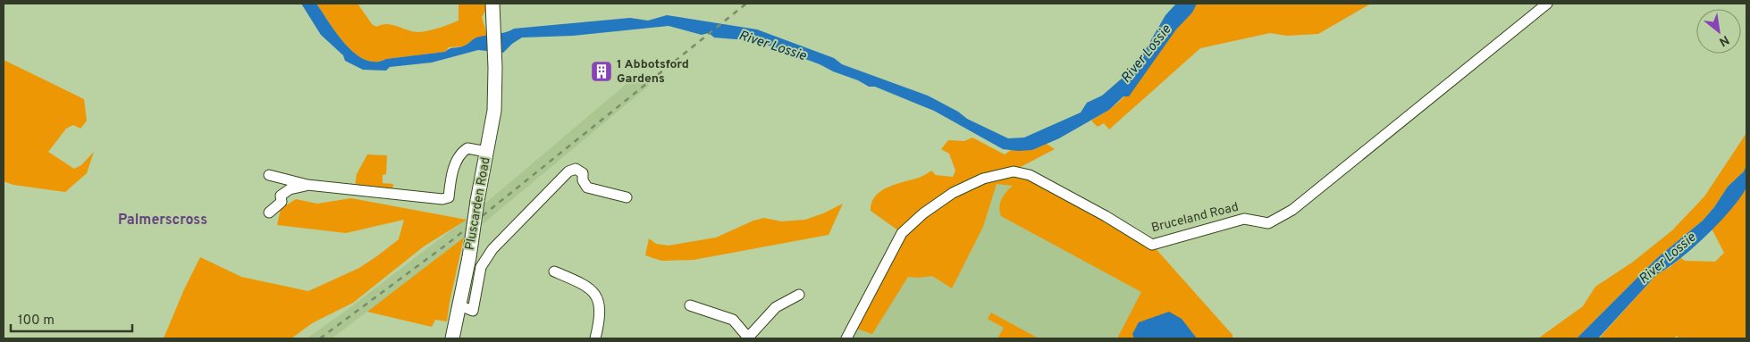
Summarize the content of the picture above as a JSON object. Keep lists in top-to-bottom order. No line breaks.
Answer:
{"streets":{"main road":["Pluscarden Road"],"street":["Bruceland Road"]},"districts":["Palmerscross"],"water":["River Lossie"],"places":{"building":["1 Abbotsford Gardens"]},"scale_bar":"100 m","north":"bottom right"}
